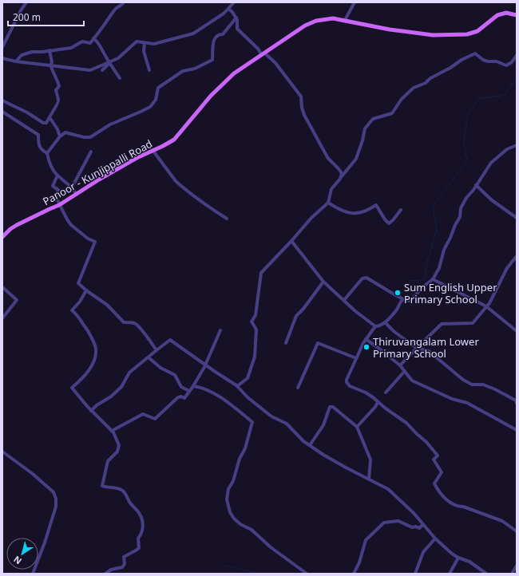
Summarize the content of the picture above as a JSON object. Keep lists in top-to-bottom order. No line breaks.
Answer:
{"streets":{"main road":["Panoor - Kunjippalli Road"]},"places":["Sum English Upper Primary School","Thiruvangalam Lower Primary School"],"scale_bar":"200 m","north":"bottom left"}
